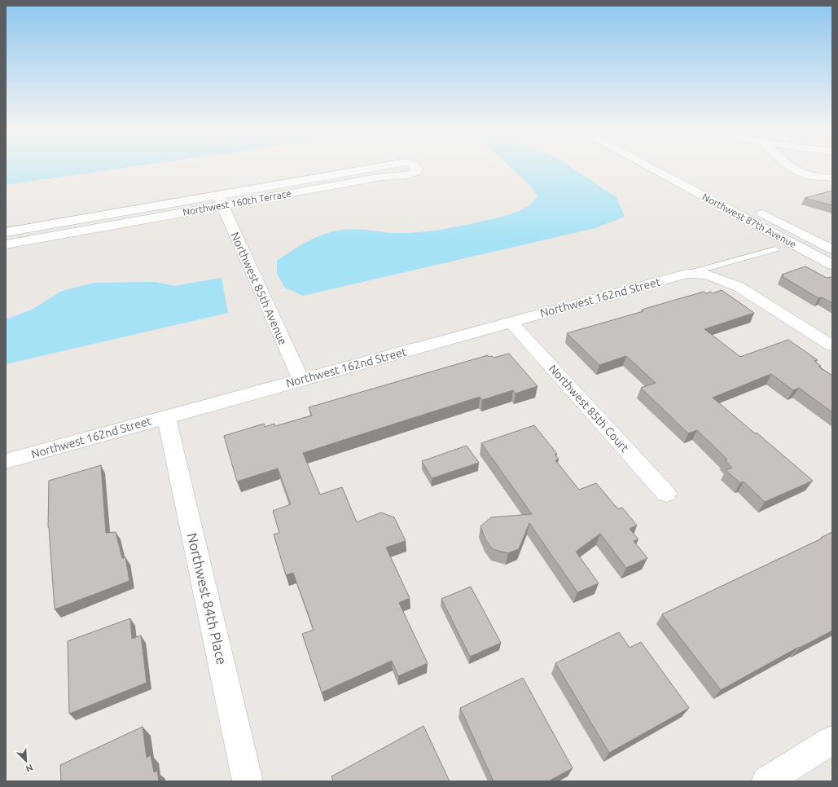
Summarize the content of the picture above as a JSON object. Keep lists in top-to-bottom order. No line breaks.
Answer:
{"streets":{"street":["Northwest 160th Terrace","Northwest 87th Avenue","Northwest 85th Avenue","Northwest 162nd Street","Northwest 85th Court","Northwest 84th Place"]},"crossings":[["Northwest 160th Terrace","Northwest 85th Avenue"],["Northwest 85th Avenue","Northwest 162nd Street"],["Northwest 162nd Street","Northwest 85th Court"],["Northwest 162nd Street","Northwest 84th Place"]],"north":"bottom right"}
